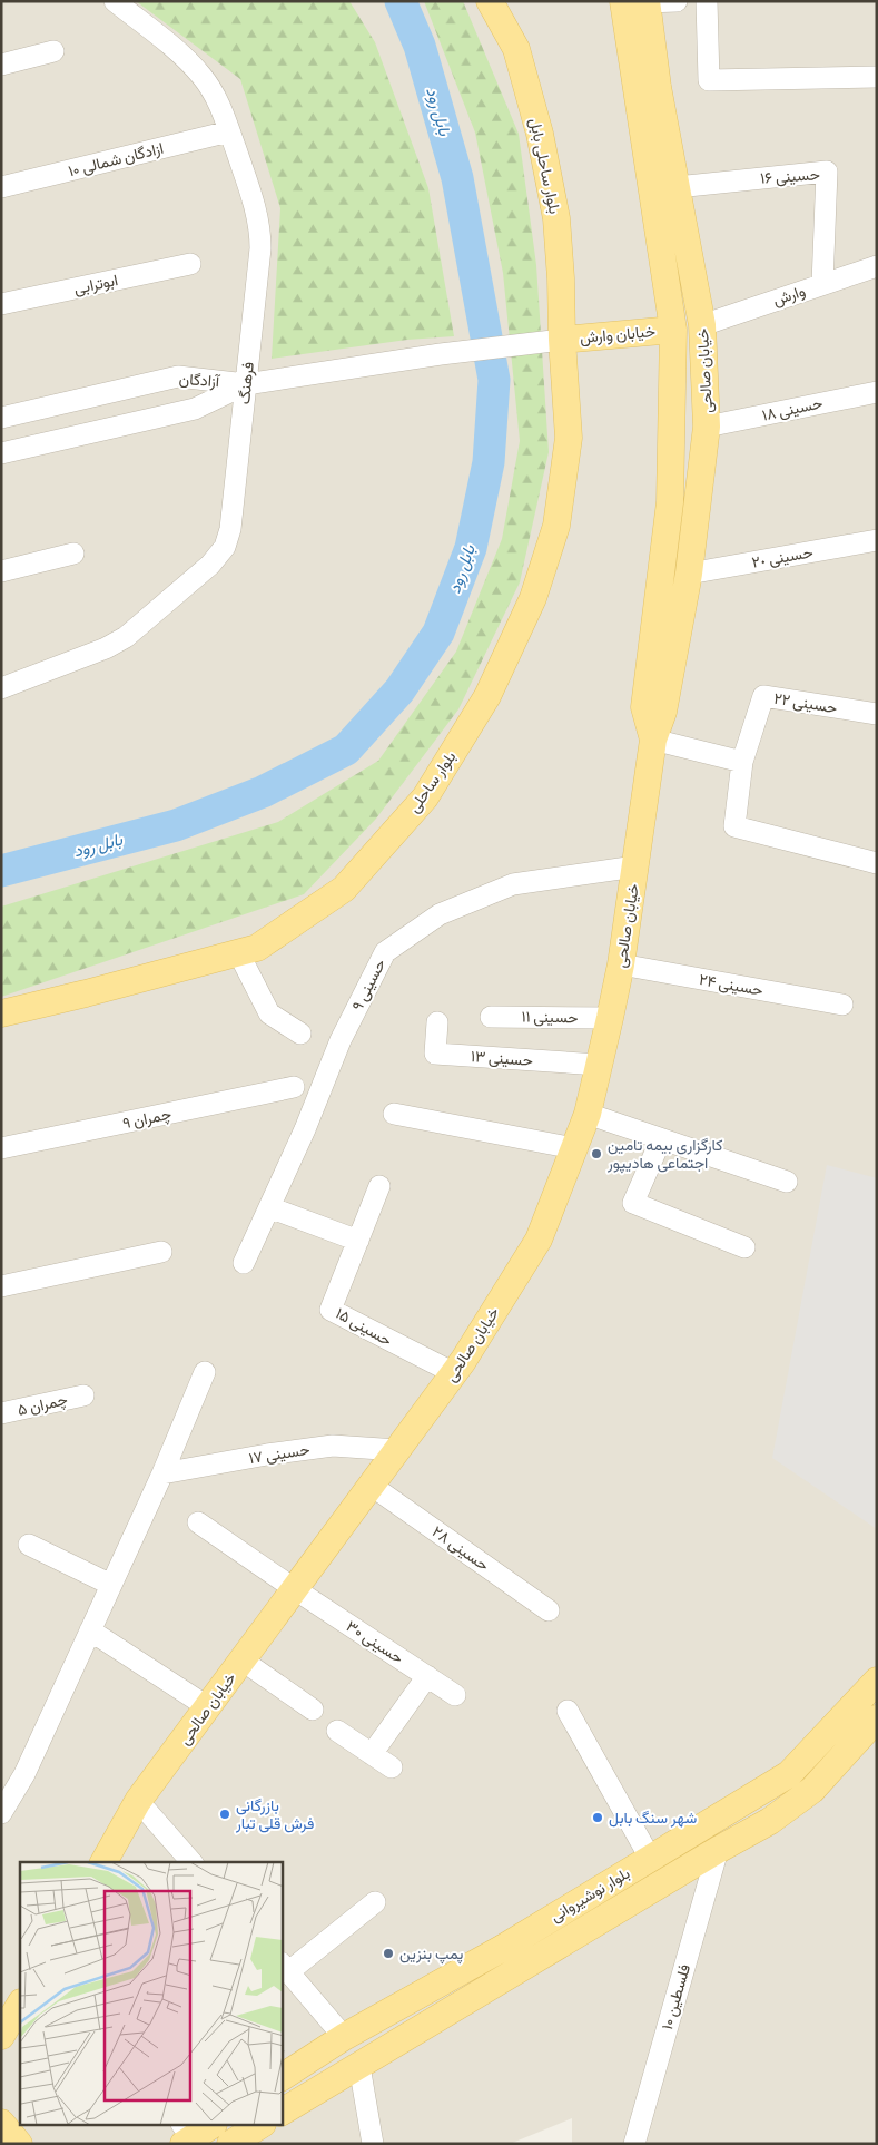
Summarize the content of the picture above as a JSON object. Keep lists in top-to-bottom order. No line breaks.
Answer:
{"streets":{"main road":["بلوار ساحلی بابل","خیابان وارش","خيابان صالحی","بلوار ساحلی","بلوار نوشیروانی"],"street":["ازادگان شمالی ۱۰","حسینی ۱۶","ابوترابی","وارش","آزادگان","فرهنگ","حسینی ۱۸","حسینی ٢٠","حسینی ۲۲","حسینی ٩","حسینی ۲۴","حسینی ۱۱","حسینی ۱۳","چمران ۹","حسینی ۱۵","چمران ۵","حسینی ۱۷","حسینی ۲۸","حسینی ۳۰","فلسطین ۱۰"]},"crossings":[["ازادگان شمالی ۱۰","فرهنگ"],["بلوار ساحلی بابل","خیابان وارش"],["بلوار ساحلی بابل","بلوار ساحلی"],["حسینی ۱۶","وارش"],["حسینی ۱۶","خيابان صالحی"],["وارش","خيابان صالحی"],["خیابان وارش","خيابان صالحی"],["خیابان وارش","بلوار ساحلی"],["خيابان صالحی","حسینی ۱۸"],["خيابان صالحی","حسینی ٢٠"],["خيابان صالحی","حسینی ٩"],["خيابان صالحی","حسینی ۲۴"],["خيابان صالحی","حسینی ۱۱"],["خيابان صالحی","حسینی ۱۳"],["خيابان صالحی","حسینی ۱۵"],["خيابان صالحی","حسینی ۱۷"],["خيابان صالحی","حسینی ۲۸"],["خيابان صالحی","حسینی ۳۰"],["آزادگان","فرهنگ"],["بلوار نوشیروانی","فلسطین ۱۰"]],"water":["بابل رود"],"places":["کارگزاری بیمه تامین اجتماعی هادیپور","بازرگانی فرش قلی تبار","شهر سنگ بابل","پمپ بنزین"]}
